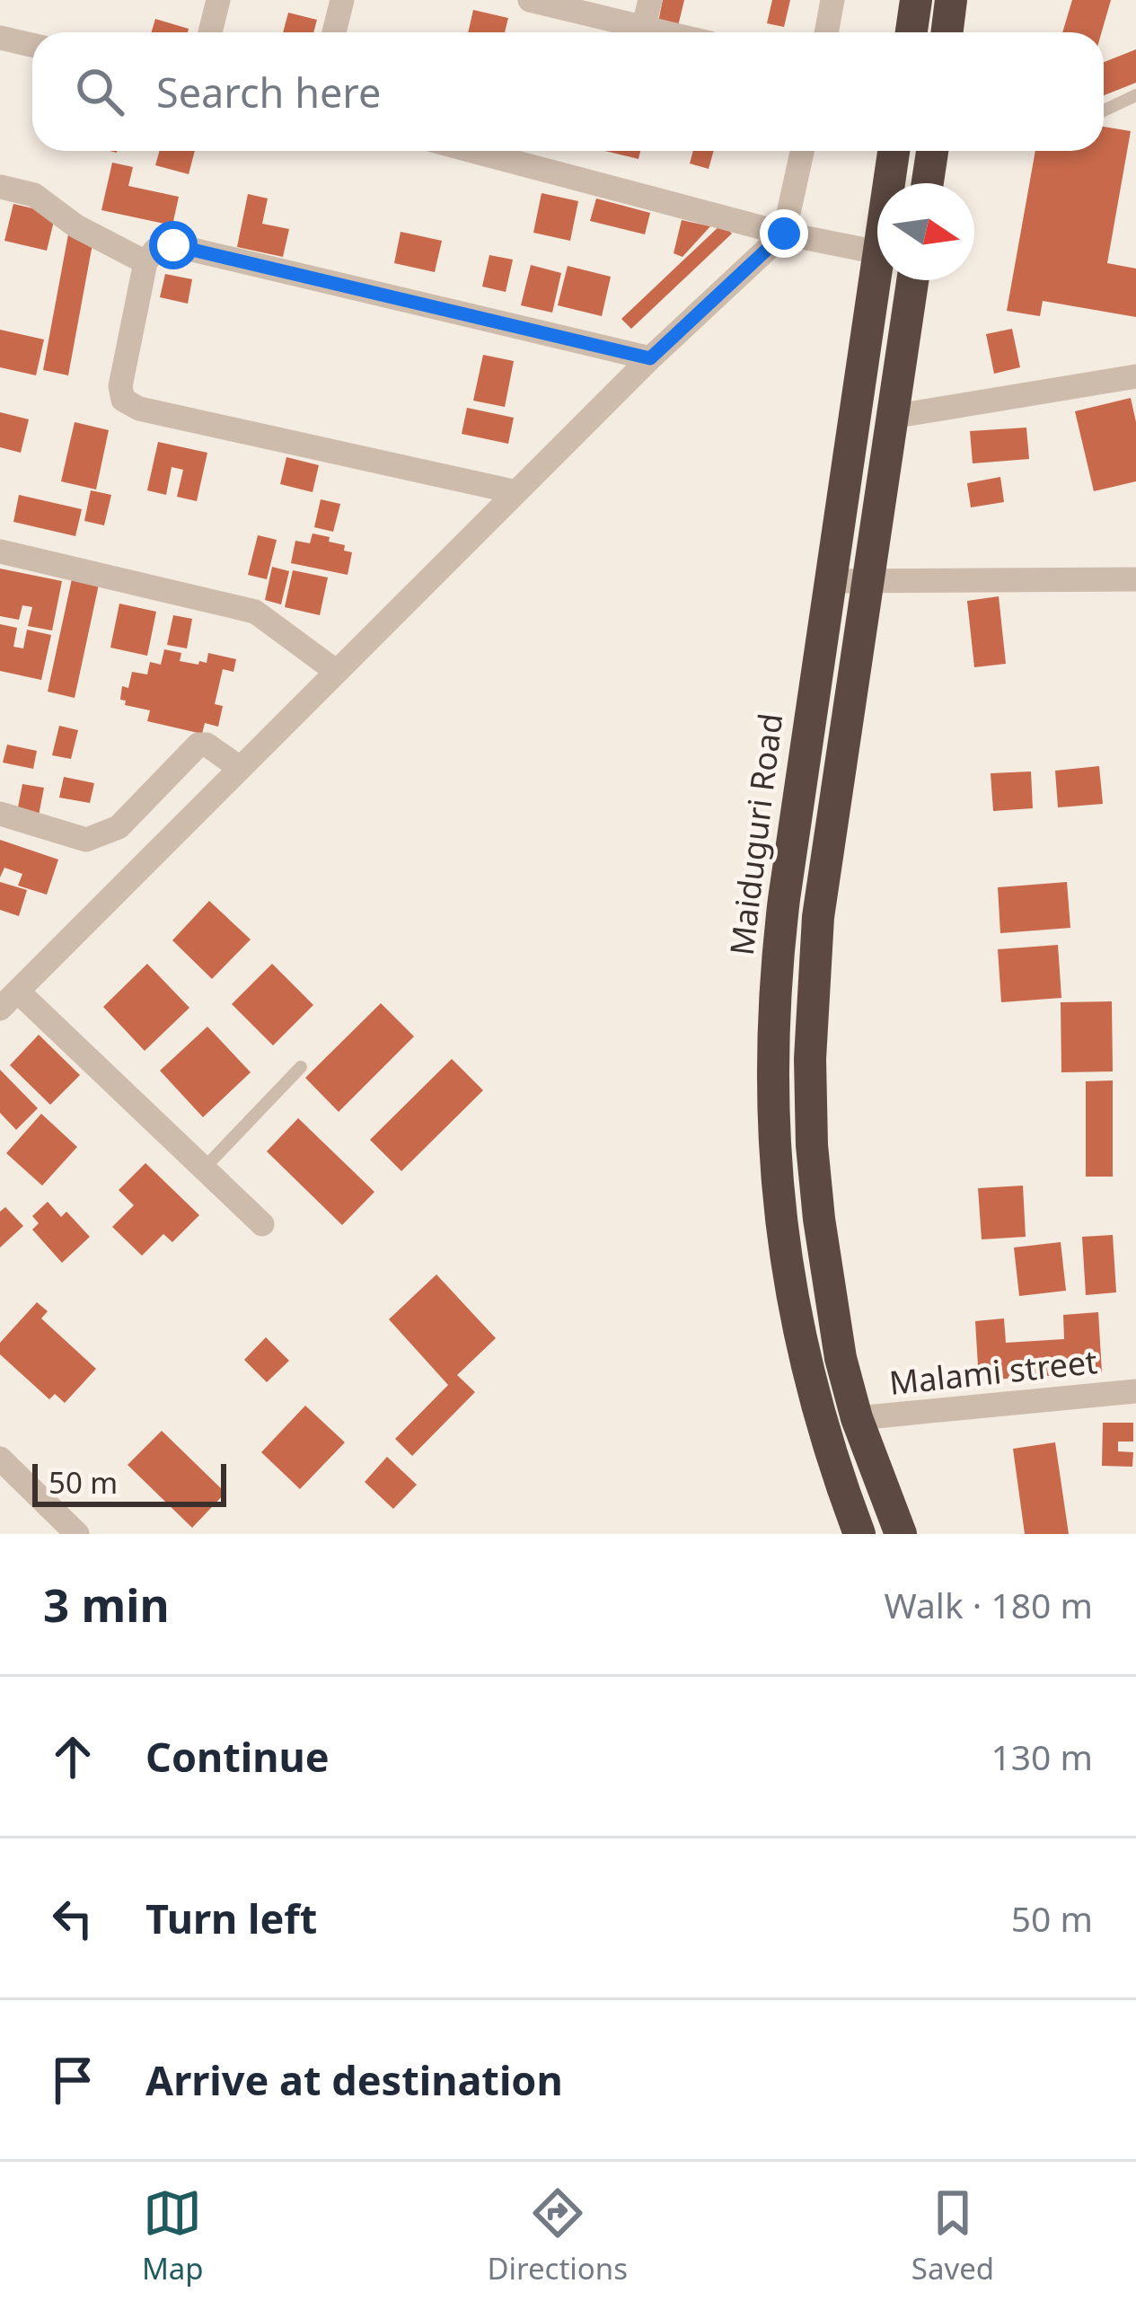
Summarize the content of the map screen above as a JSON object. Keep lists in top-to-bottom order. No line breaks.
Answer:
{"streets":{"highway":["Maiduguri Road"],"street":["Malami street"]},"scale_bar":"50 m","north":"right","page":{"search":"Search here","scale":"50 m","heading":["3 min","Walk · 180 m"],"list":[["Continue","130 m"],["Turn left","50 m"],"Arrive at destination"],"nav":["Map","Directions","Saved"]}}
